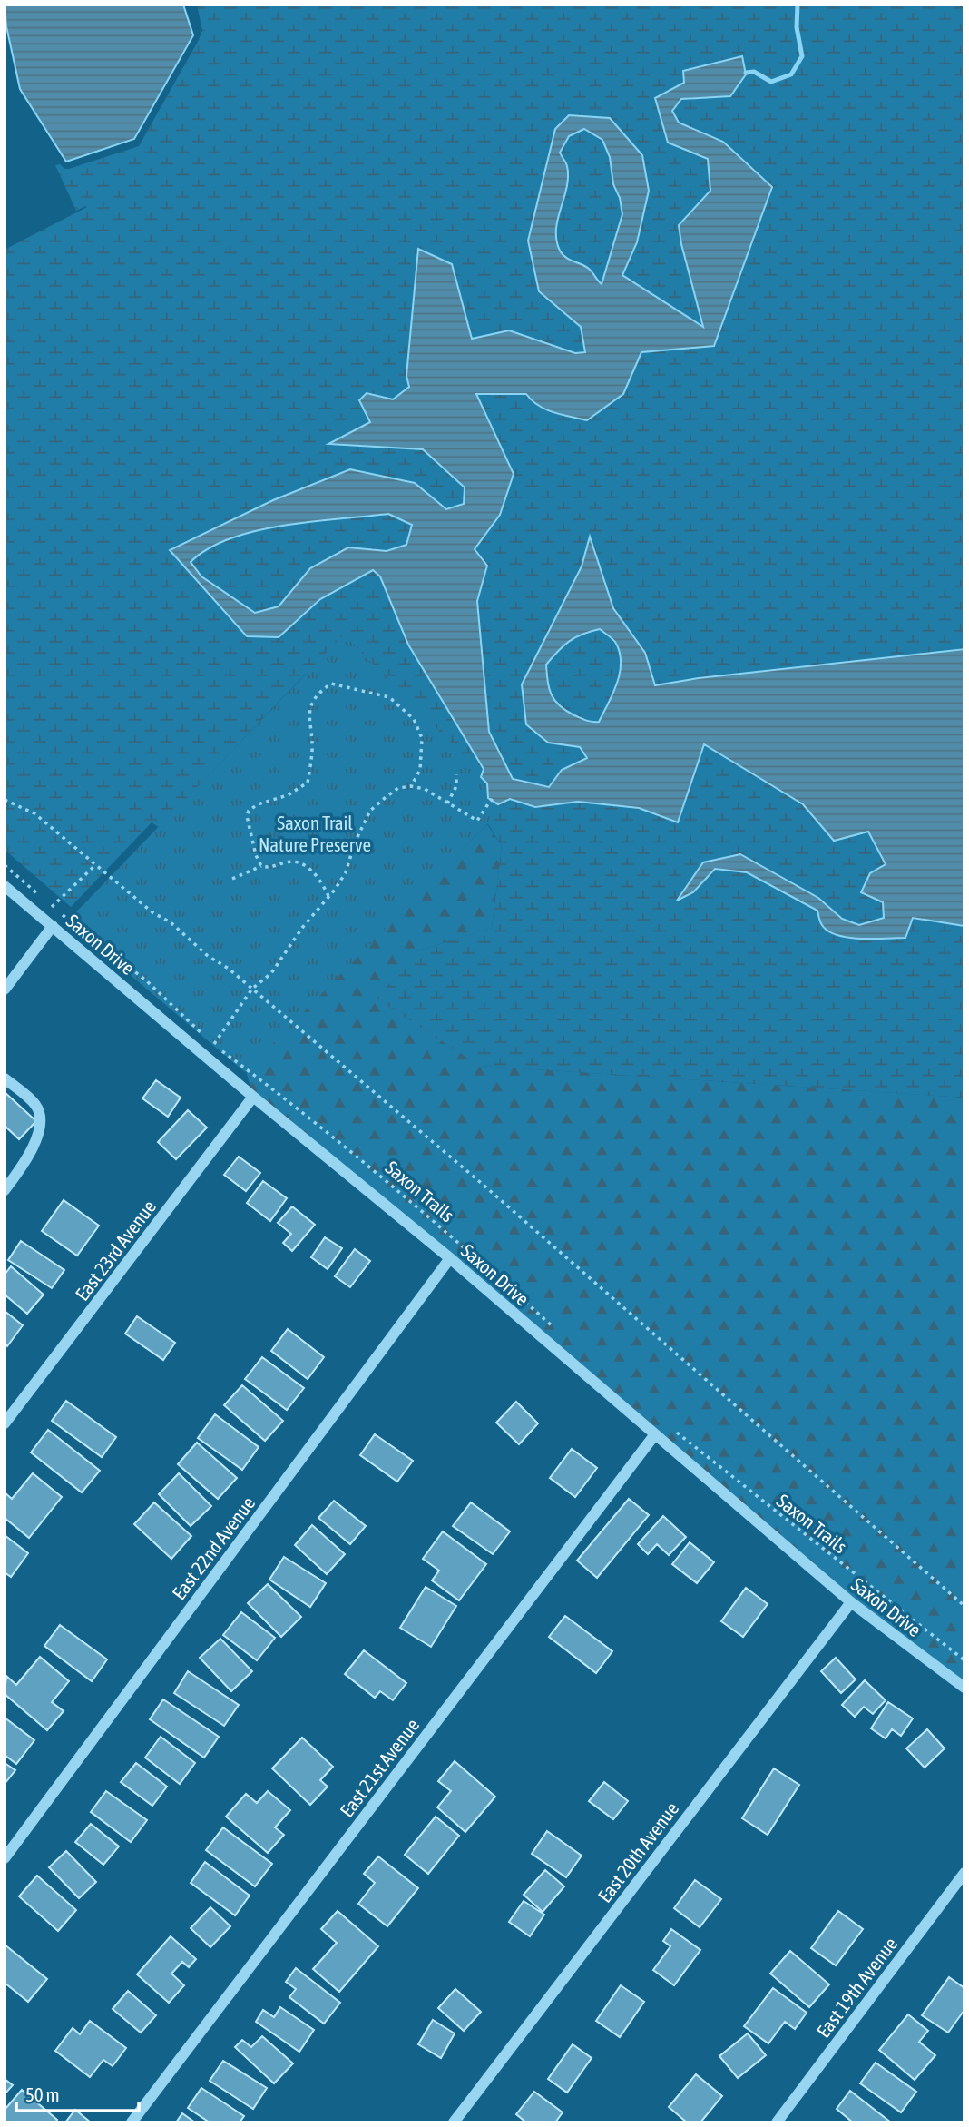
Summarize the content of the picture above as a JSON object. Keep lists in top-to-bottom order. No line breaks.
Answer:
{"streets":{"street":["Saxon Drive","East 23rd Avenue","East 22nd Avenue","East 21st Avenue","East 20th Avenue","East 19th Avenue"],"path":["Saxon Trails"]},"crossings":[["Saxon Drive","East 23rd Avenue"],["Saxon Drive","East 22nd Avenue"],["Saxon Drive","East 21st Avenue"],["Saxon Drive","East 20th Avenue"]],"parks":["Saxon Trail Nature Preserve"],"scale_bar":"50 m"}
